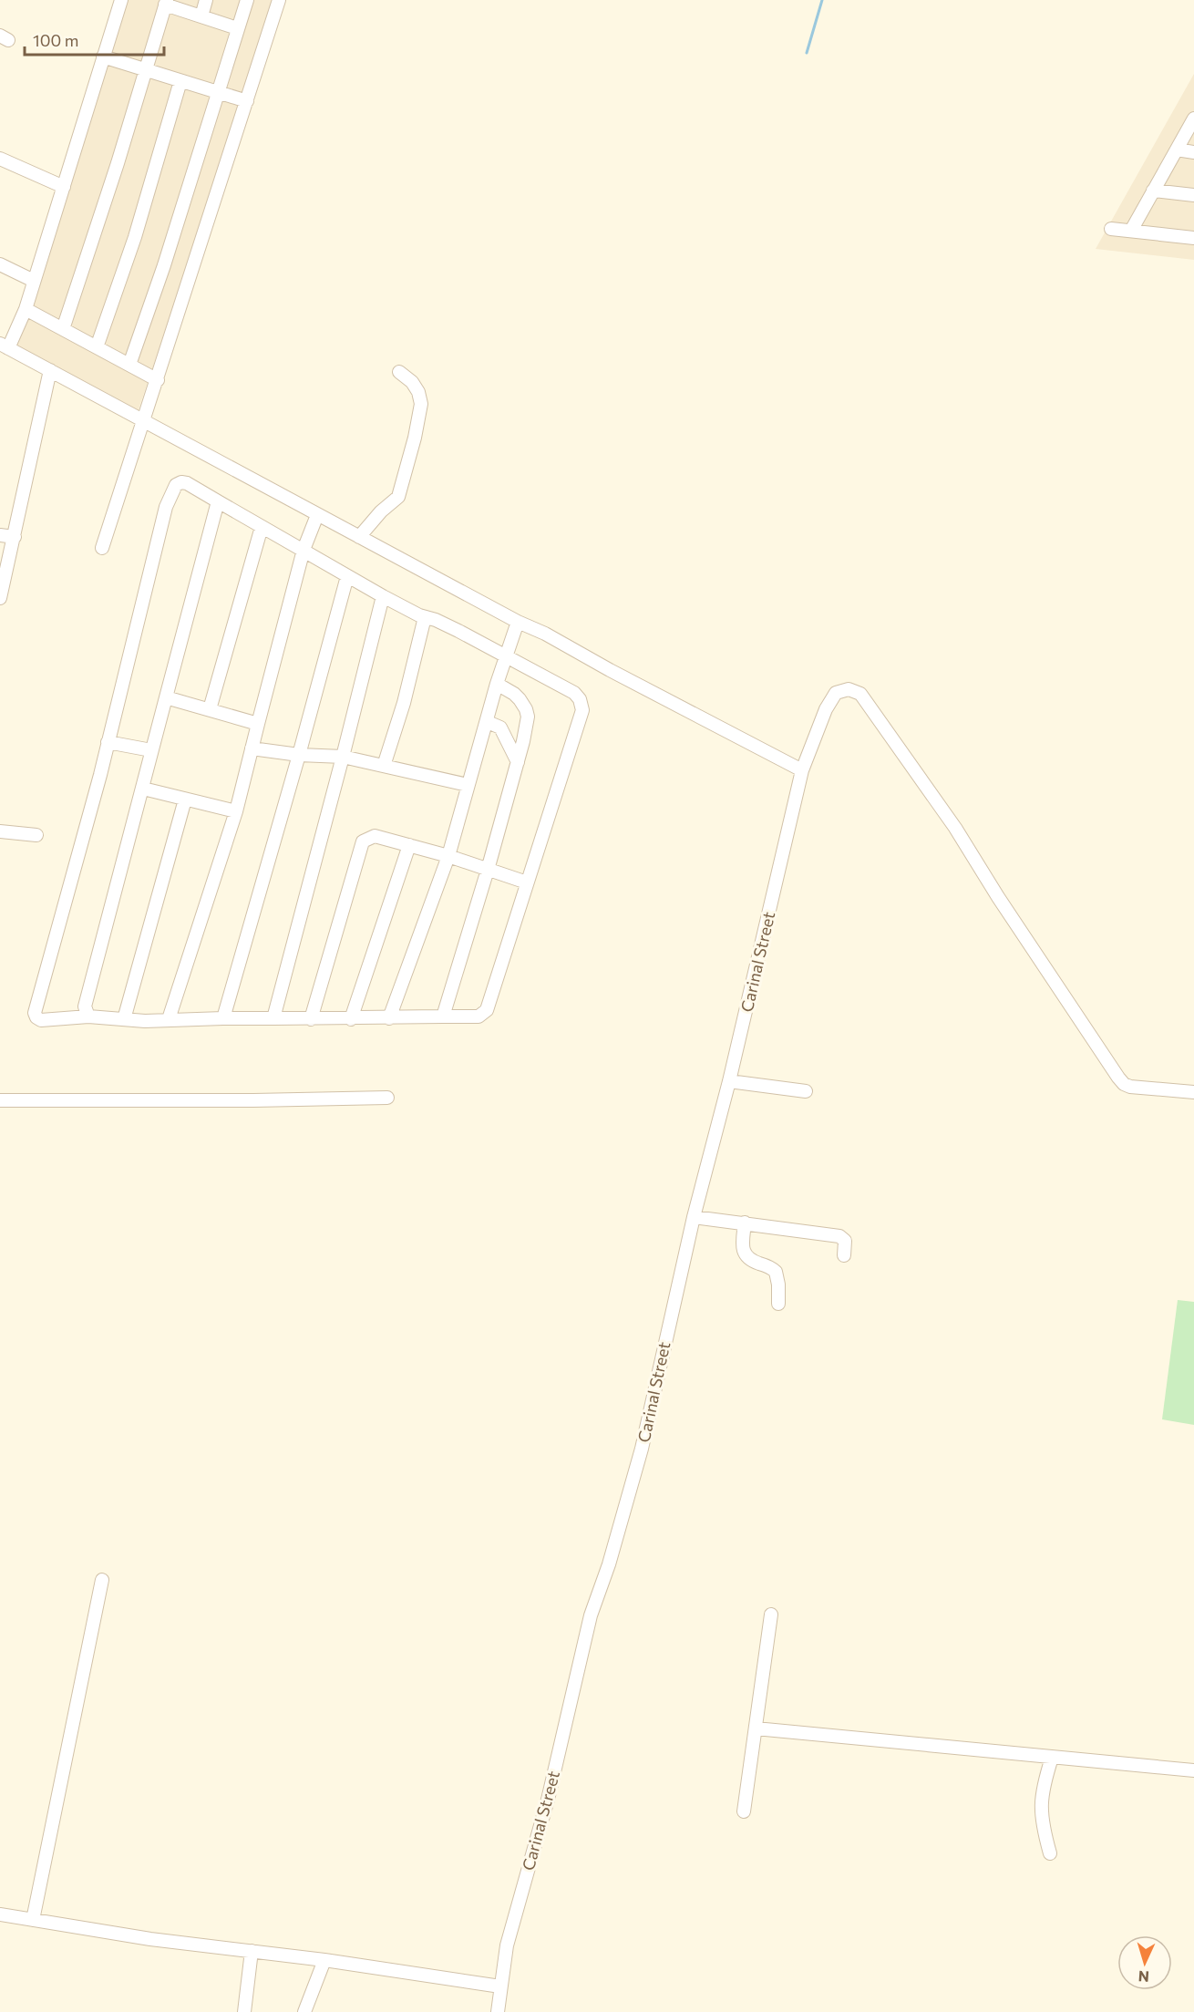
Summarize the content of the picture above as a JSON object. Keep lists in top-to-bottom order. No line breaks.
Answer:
{"streets":{"street":["Carinal Street"]},"scale_bar":"100 m","north":"bottom"}
